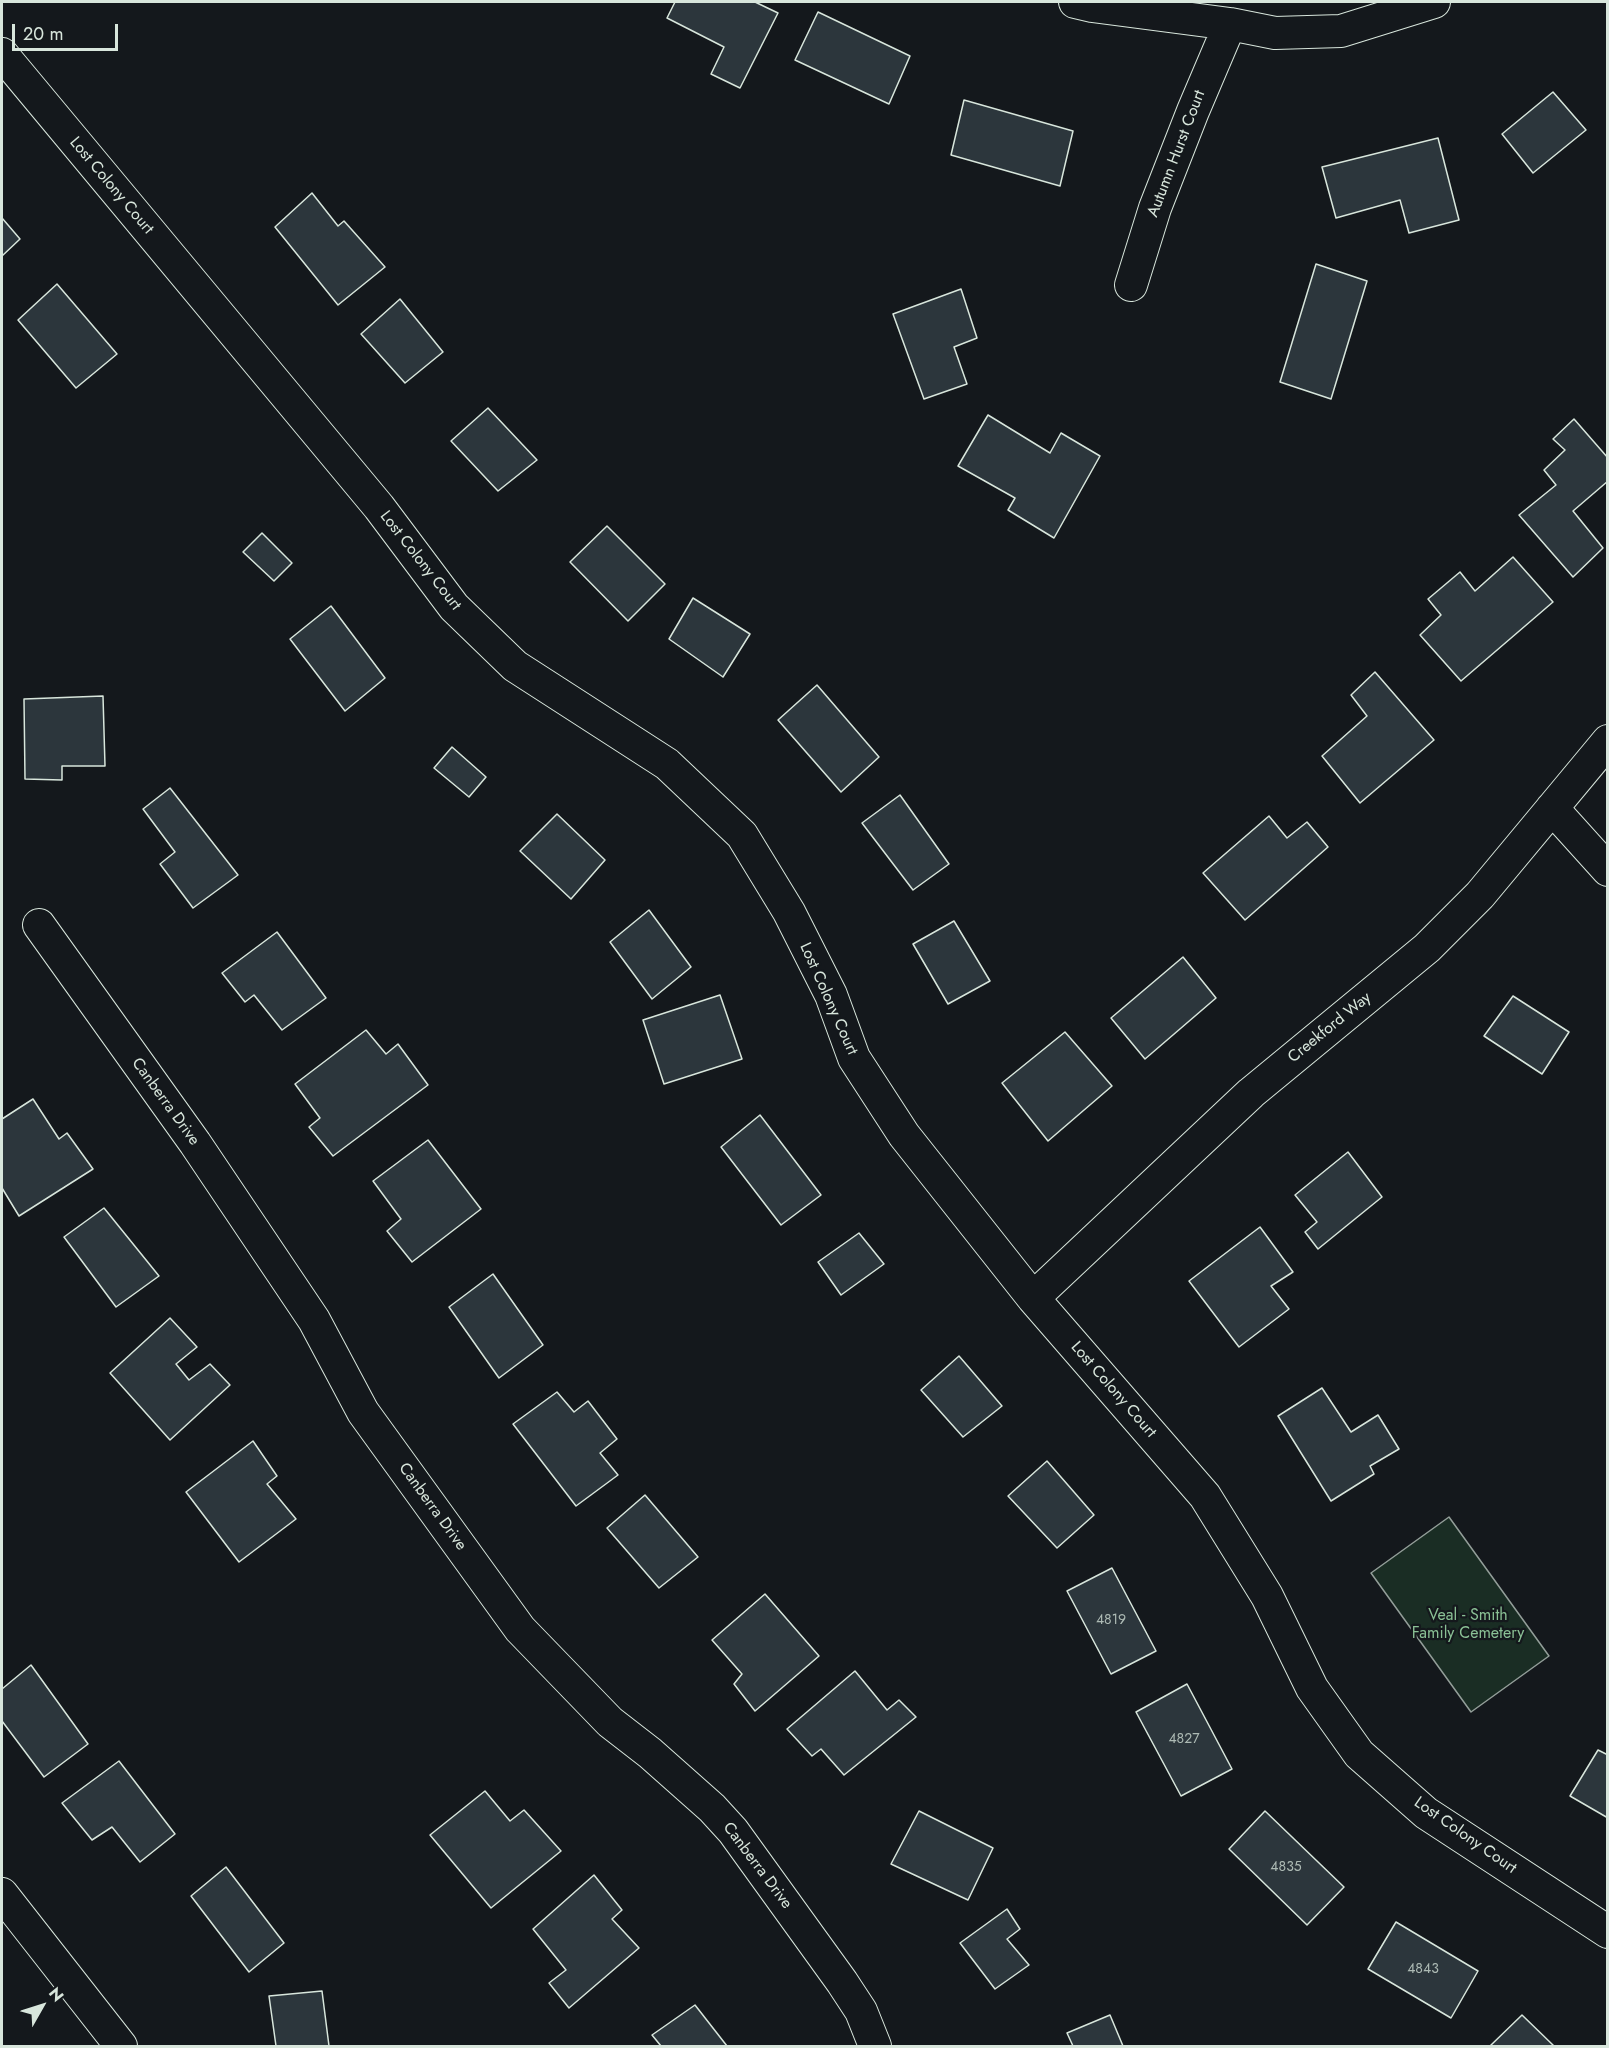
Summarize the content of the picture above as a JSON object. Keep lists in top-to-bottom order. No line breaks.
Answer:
{"streets":{"street":["Autumn Hurst Court","Lost Colony Court","Creekford Way","Canberra Drive"]},"crossings":[["Lost Colony Court","Creekford Way"]],"parks":["Veal - Smith Family Cemetery"],"house_numbers":["4819","4827","4835","4843"],"scale_bar":"20 m","north":"top right"}
